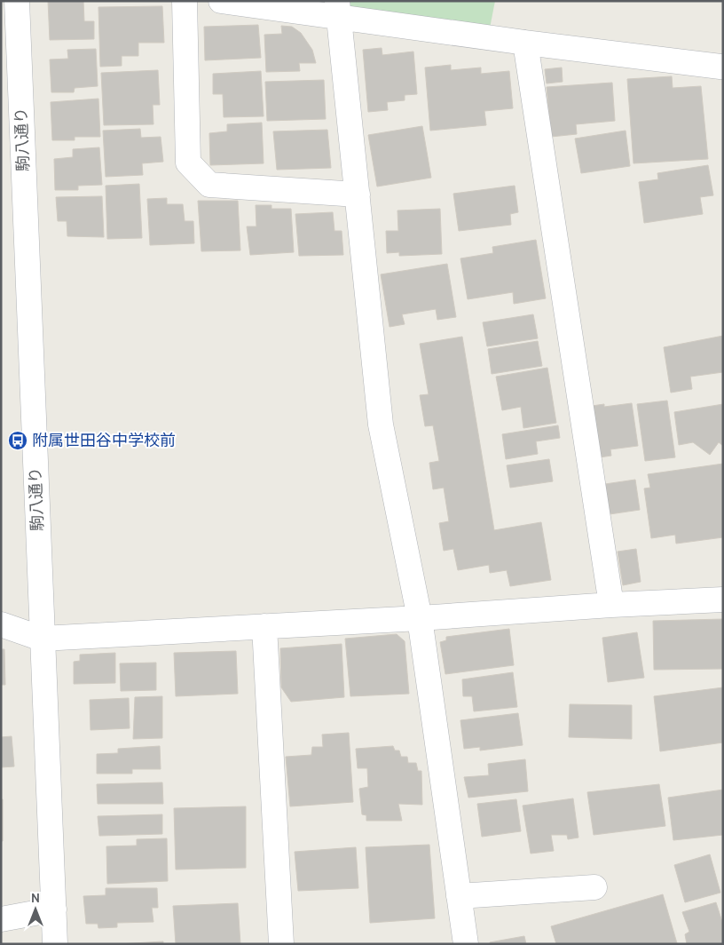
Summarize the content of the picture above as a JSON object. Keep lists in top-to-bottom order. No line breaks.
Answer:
{"streets":{"street":["駒八通り"]},"places":{"bus stop":["附属世田谷中学校前"]},"north":"top"}
